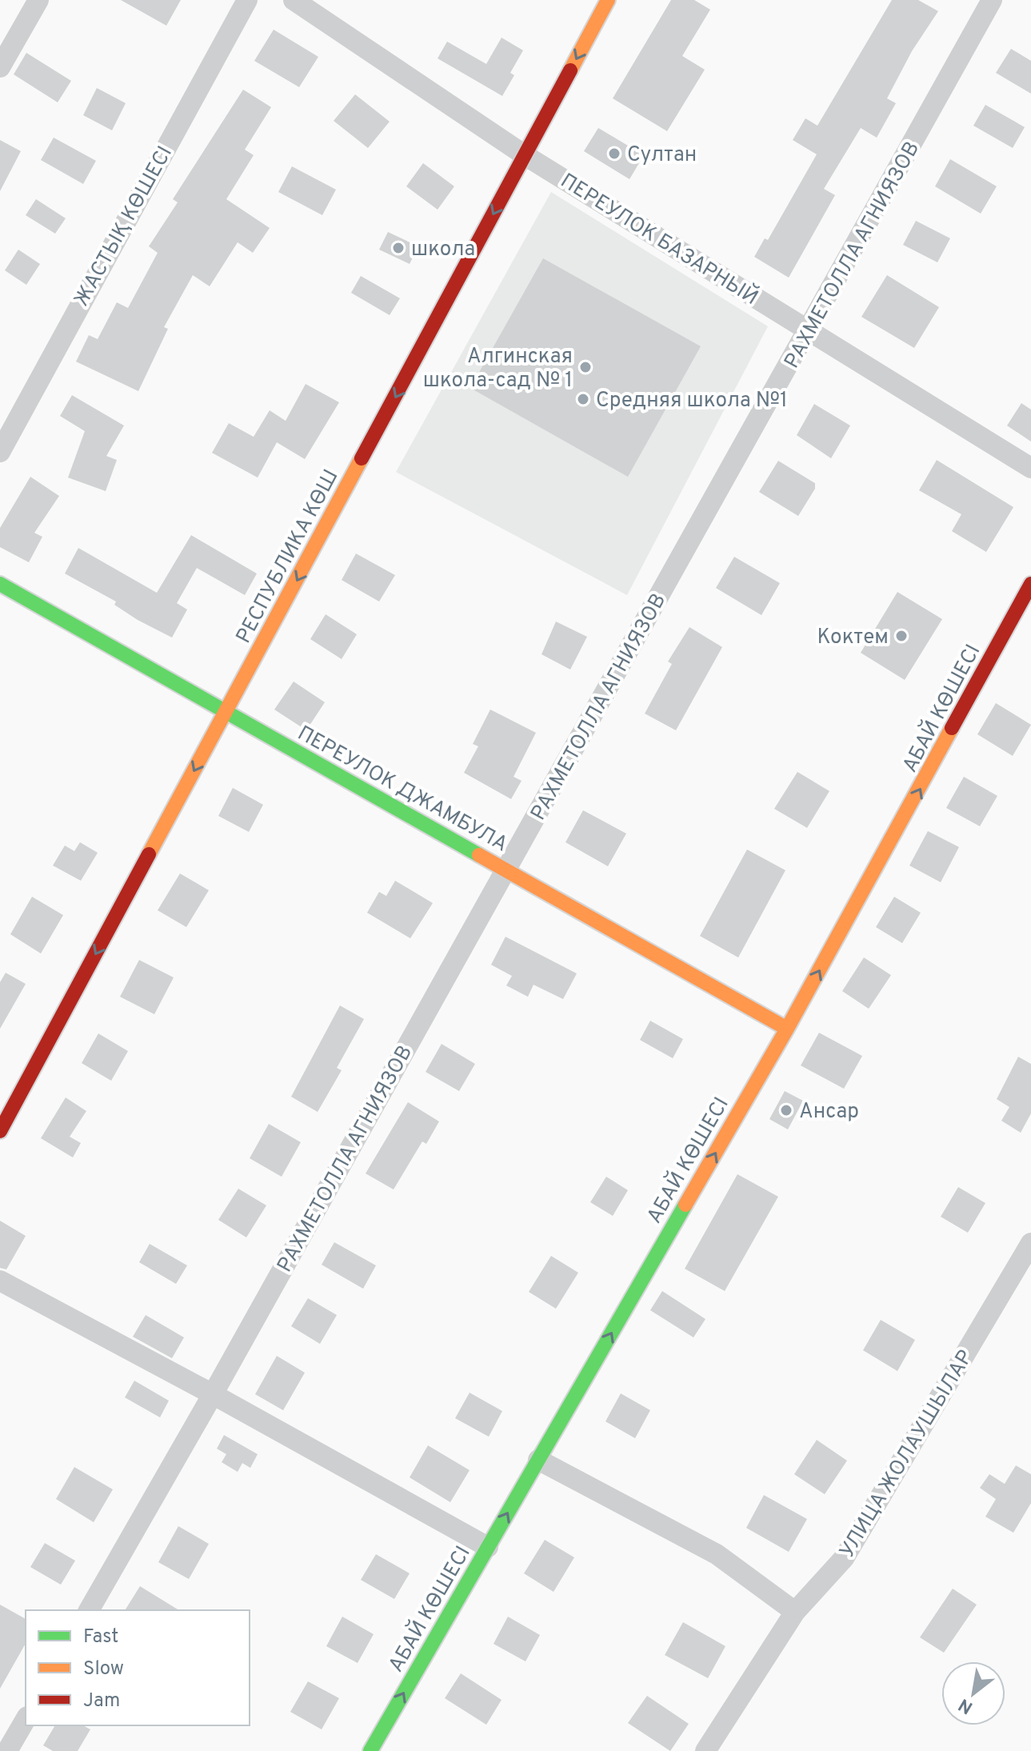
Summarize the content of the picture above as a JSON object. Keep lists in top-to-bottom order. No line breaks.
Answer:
{"streets":{"main road":["РЕСПУБЛИКА КӨШ","АБАЙ КӨШЕСІ","ПЕРЕУЛОК ДЖАМБУЛА"],"street":["ЖАСТЫҚ КӨШЕСІ","ПЕРЕУЛОК БАЗАРНЫЙ","РАХМЕТОЛЛА АГНИЯЗОВ","УЛИЦА ЖОЛАУШЫЛАР"]},"crossings":[["ПЕРЕУЛОК БАЗАРНЫЙ","РАХМЕТОЛЛА АГНИЯЗОВ"],["ПЕРЕУЛОК БАЗАРНЫЙ","РЕСПУБЛИКА КӨШ"],["РАХМЕТОЛЛА АГНИЯЗОВ","ПЕРЕУЛОК ДЖАМБУЛА"],["РЕСПУБЛИКА КӨШ","ПЕРЕУЛОК ДЖАМБУЛА"],["АБАЙ КӨШЕСІ","ПЕРЕУЛОК ДЖАМБУЛА"]],"one_way":["РЕСПУБЛИКА КӨШ","АБАЙ КӨШЕСІ"],"places":["Султан","школа","Алгинская школа-сад № 1","Средняя школа №1","Коктем","Ансар"],"legend":["Fast","Slow","Jam"],"north":"bottom left"}
